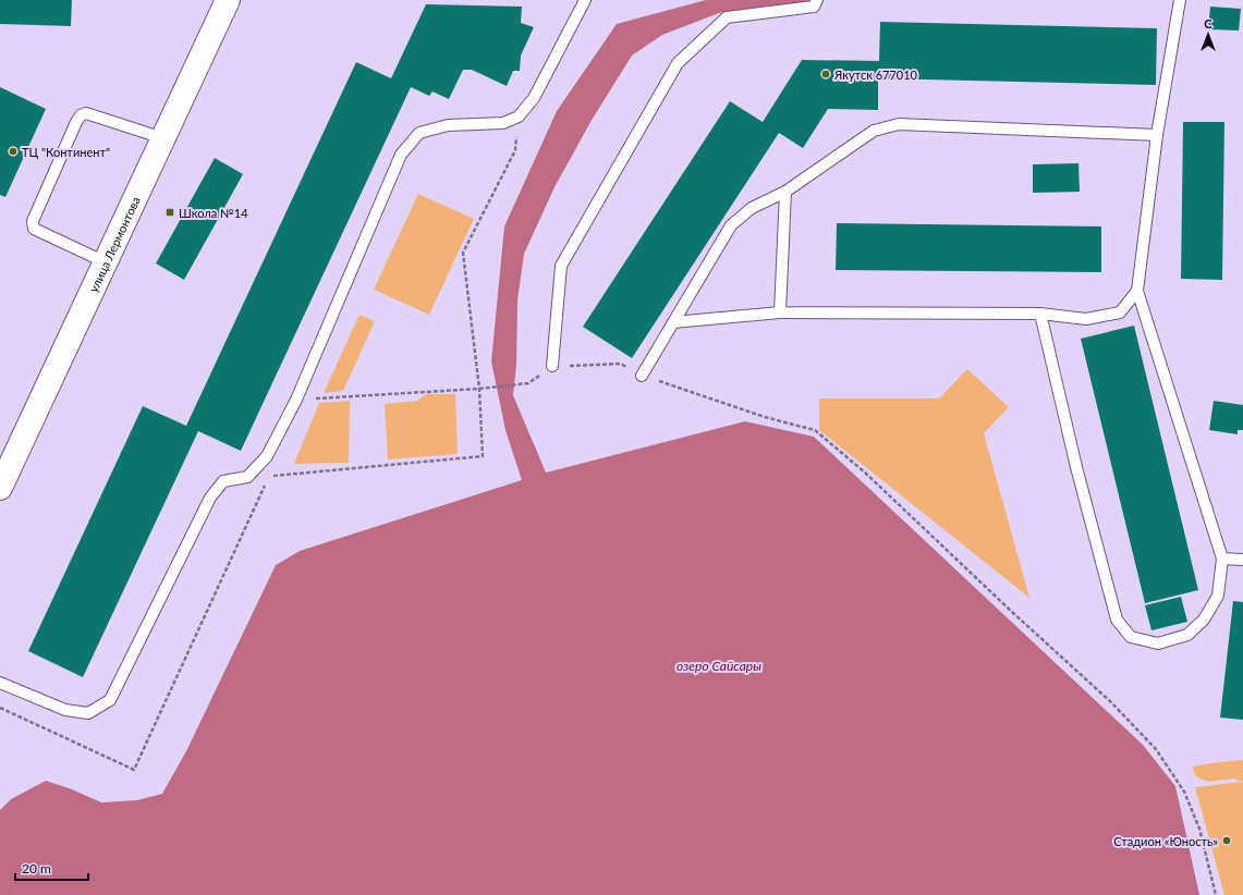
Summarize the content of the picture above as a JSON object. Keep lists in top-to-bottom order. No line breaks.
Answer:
{"streets":{"main road":["улица Лермонтова"]},"water":["озеро Сайсары"],"places":{"other":["Якутск 677010","ТЦ \"Континент\"","Стадион «Юность»"],"transit":["Школа №14"]},"scale_bar":"20 m","north":"top"}
